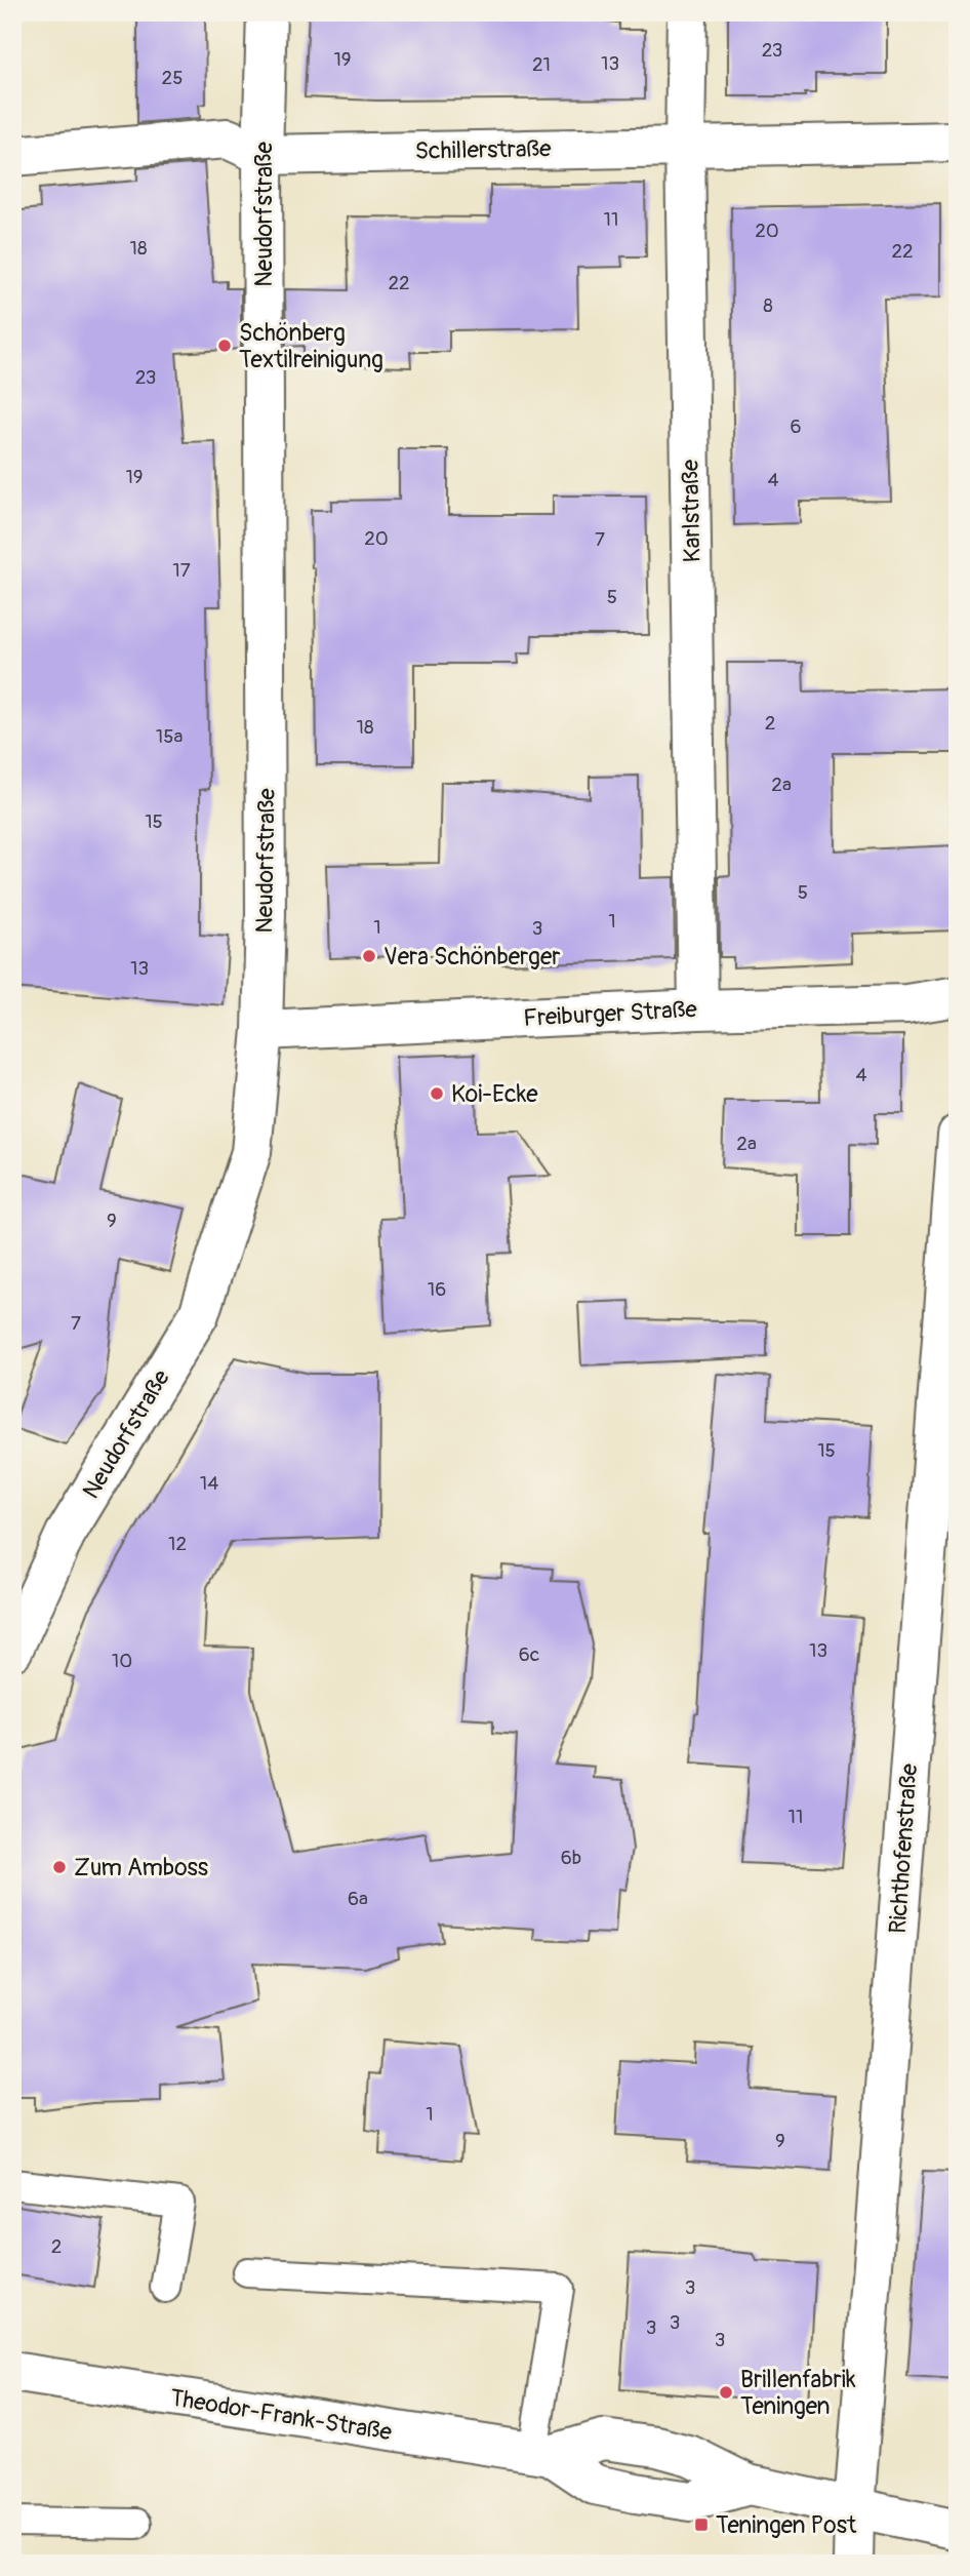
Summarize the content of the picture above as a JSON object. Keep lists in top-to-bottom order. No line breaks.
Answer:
{"streets":{"street":["Schillerstraße","Neudorfstraße","Karlstraße","Freiburger Straße","Richthofenstraße","Theodor-Frank-Straße"]},"crossings":[["Schillerstraße","Neudorfstraße"],["Schillerstraße","Karlstraße"],["Neudorfstraße","Freiburger Straße"],["Karlstraße","Freiburger Straße"],["Richthofenstraße","Theodor-Frank-Straße"]],"places":{"other":["Schönberg Textilreinigung","Vera Schönberger","Koi-Ecke","Zum Amboss","Brillenfabrik Teningen"],"transit":["Teningen Post"]},"house_numbers":["23","19","13","21","25","11","20","18","22","22","8","23","6","19","4","20","7","17","5","2","18","15a","2a","15","5","1","1","3","13","4","2a","9","16","7","15","14","12","13","6c","10","11","6b","6a","1","9","2","3","3","3","3"]}
